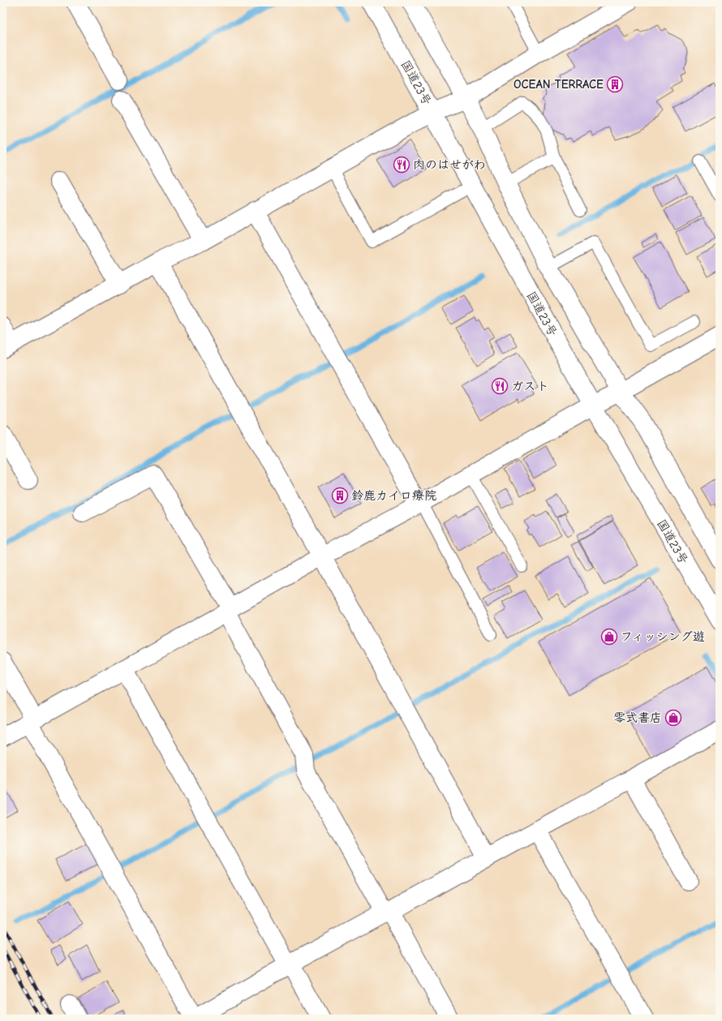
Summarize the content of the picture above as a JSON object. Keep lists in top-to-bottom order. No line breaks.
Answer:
{"streets":{"main road":["国道23号"]},"places":{"building":["OCEAN TERRACE","鈴鹿カイロ療院"],"restaurant":["肉のはせがわ","ガスト"],"shop":["フィッシング遊","零式書店"]}}
